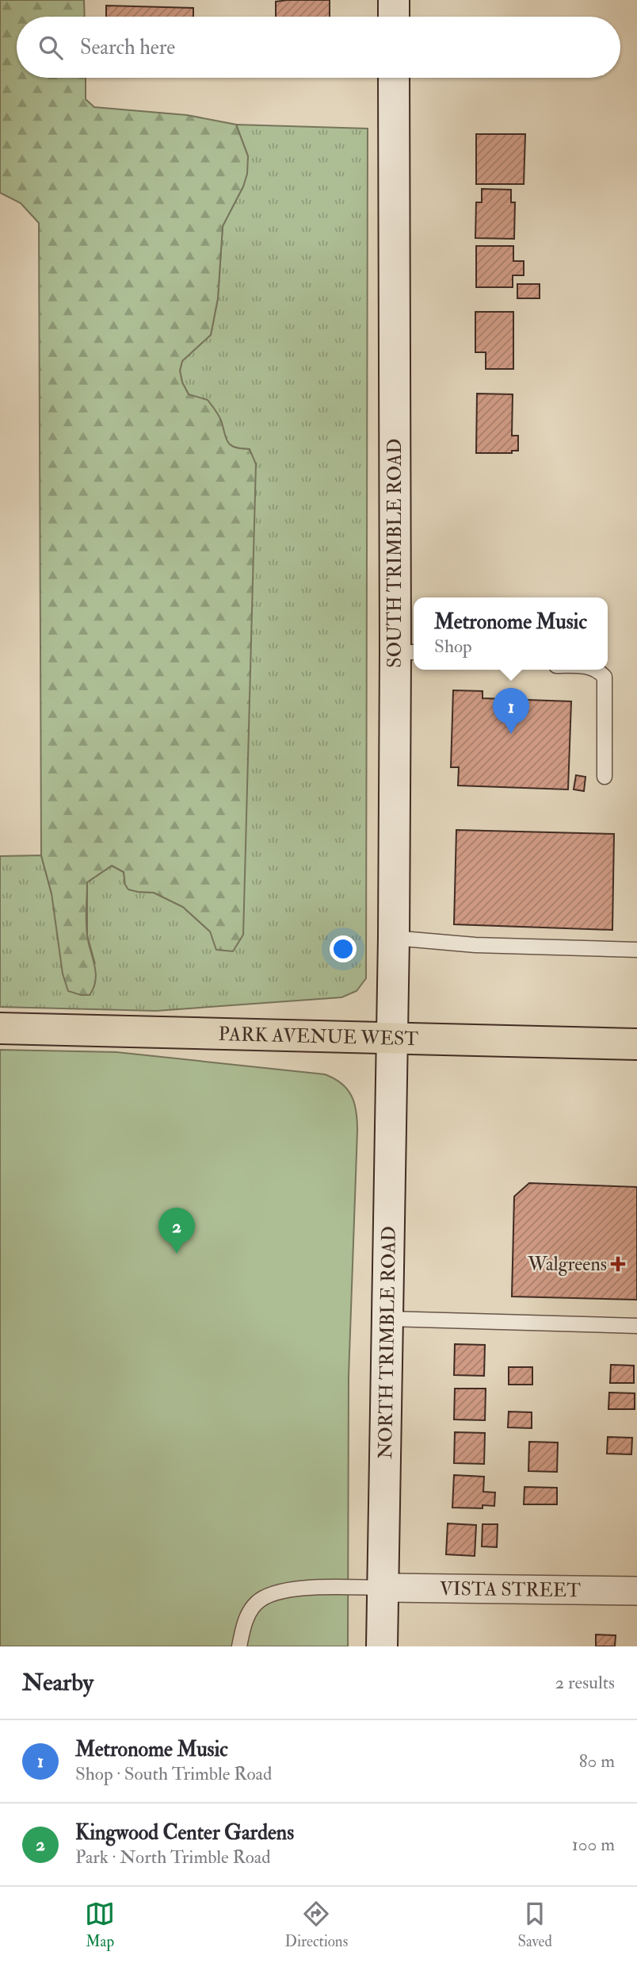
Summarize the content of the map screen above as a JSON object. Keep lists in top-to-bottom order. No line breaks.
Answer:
{"streets":{"main road":["SOUTH TRIMBLE ROAD","PARK AVENUE WEST","NORTH TRIMBLE ROAD"],"street":["VISTA STREET"]},"crossings":[["SOUTH TRIMBLE ROAD","PARK AVENUE WEST"],["SOUTH TRIMBLE ROAD","NORTH TRIMBLE ROAD"],["PARK AVENUE WEST","NORTH TRIMBLE ROAD"],["NORTH TRIMBLE ROAD","VISTA STREET"]],"places":{"health":["Walgreens"]},"page":{"search":"Search here","popup":["Metronome Music","Shop"],"pins":["1","2"],"heading":["Nearby","2 results"],"list":[{"mark":"1","name":"Metronome Music","note":"Shop · South Trimble Road","value":"80 m"},{"mark":"2","name":"Kingwood Center Gardens","note":"Park · North Trimble Road","value":"100 m"}],"nav":["Map","Directions","Saved"]}}
